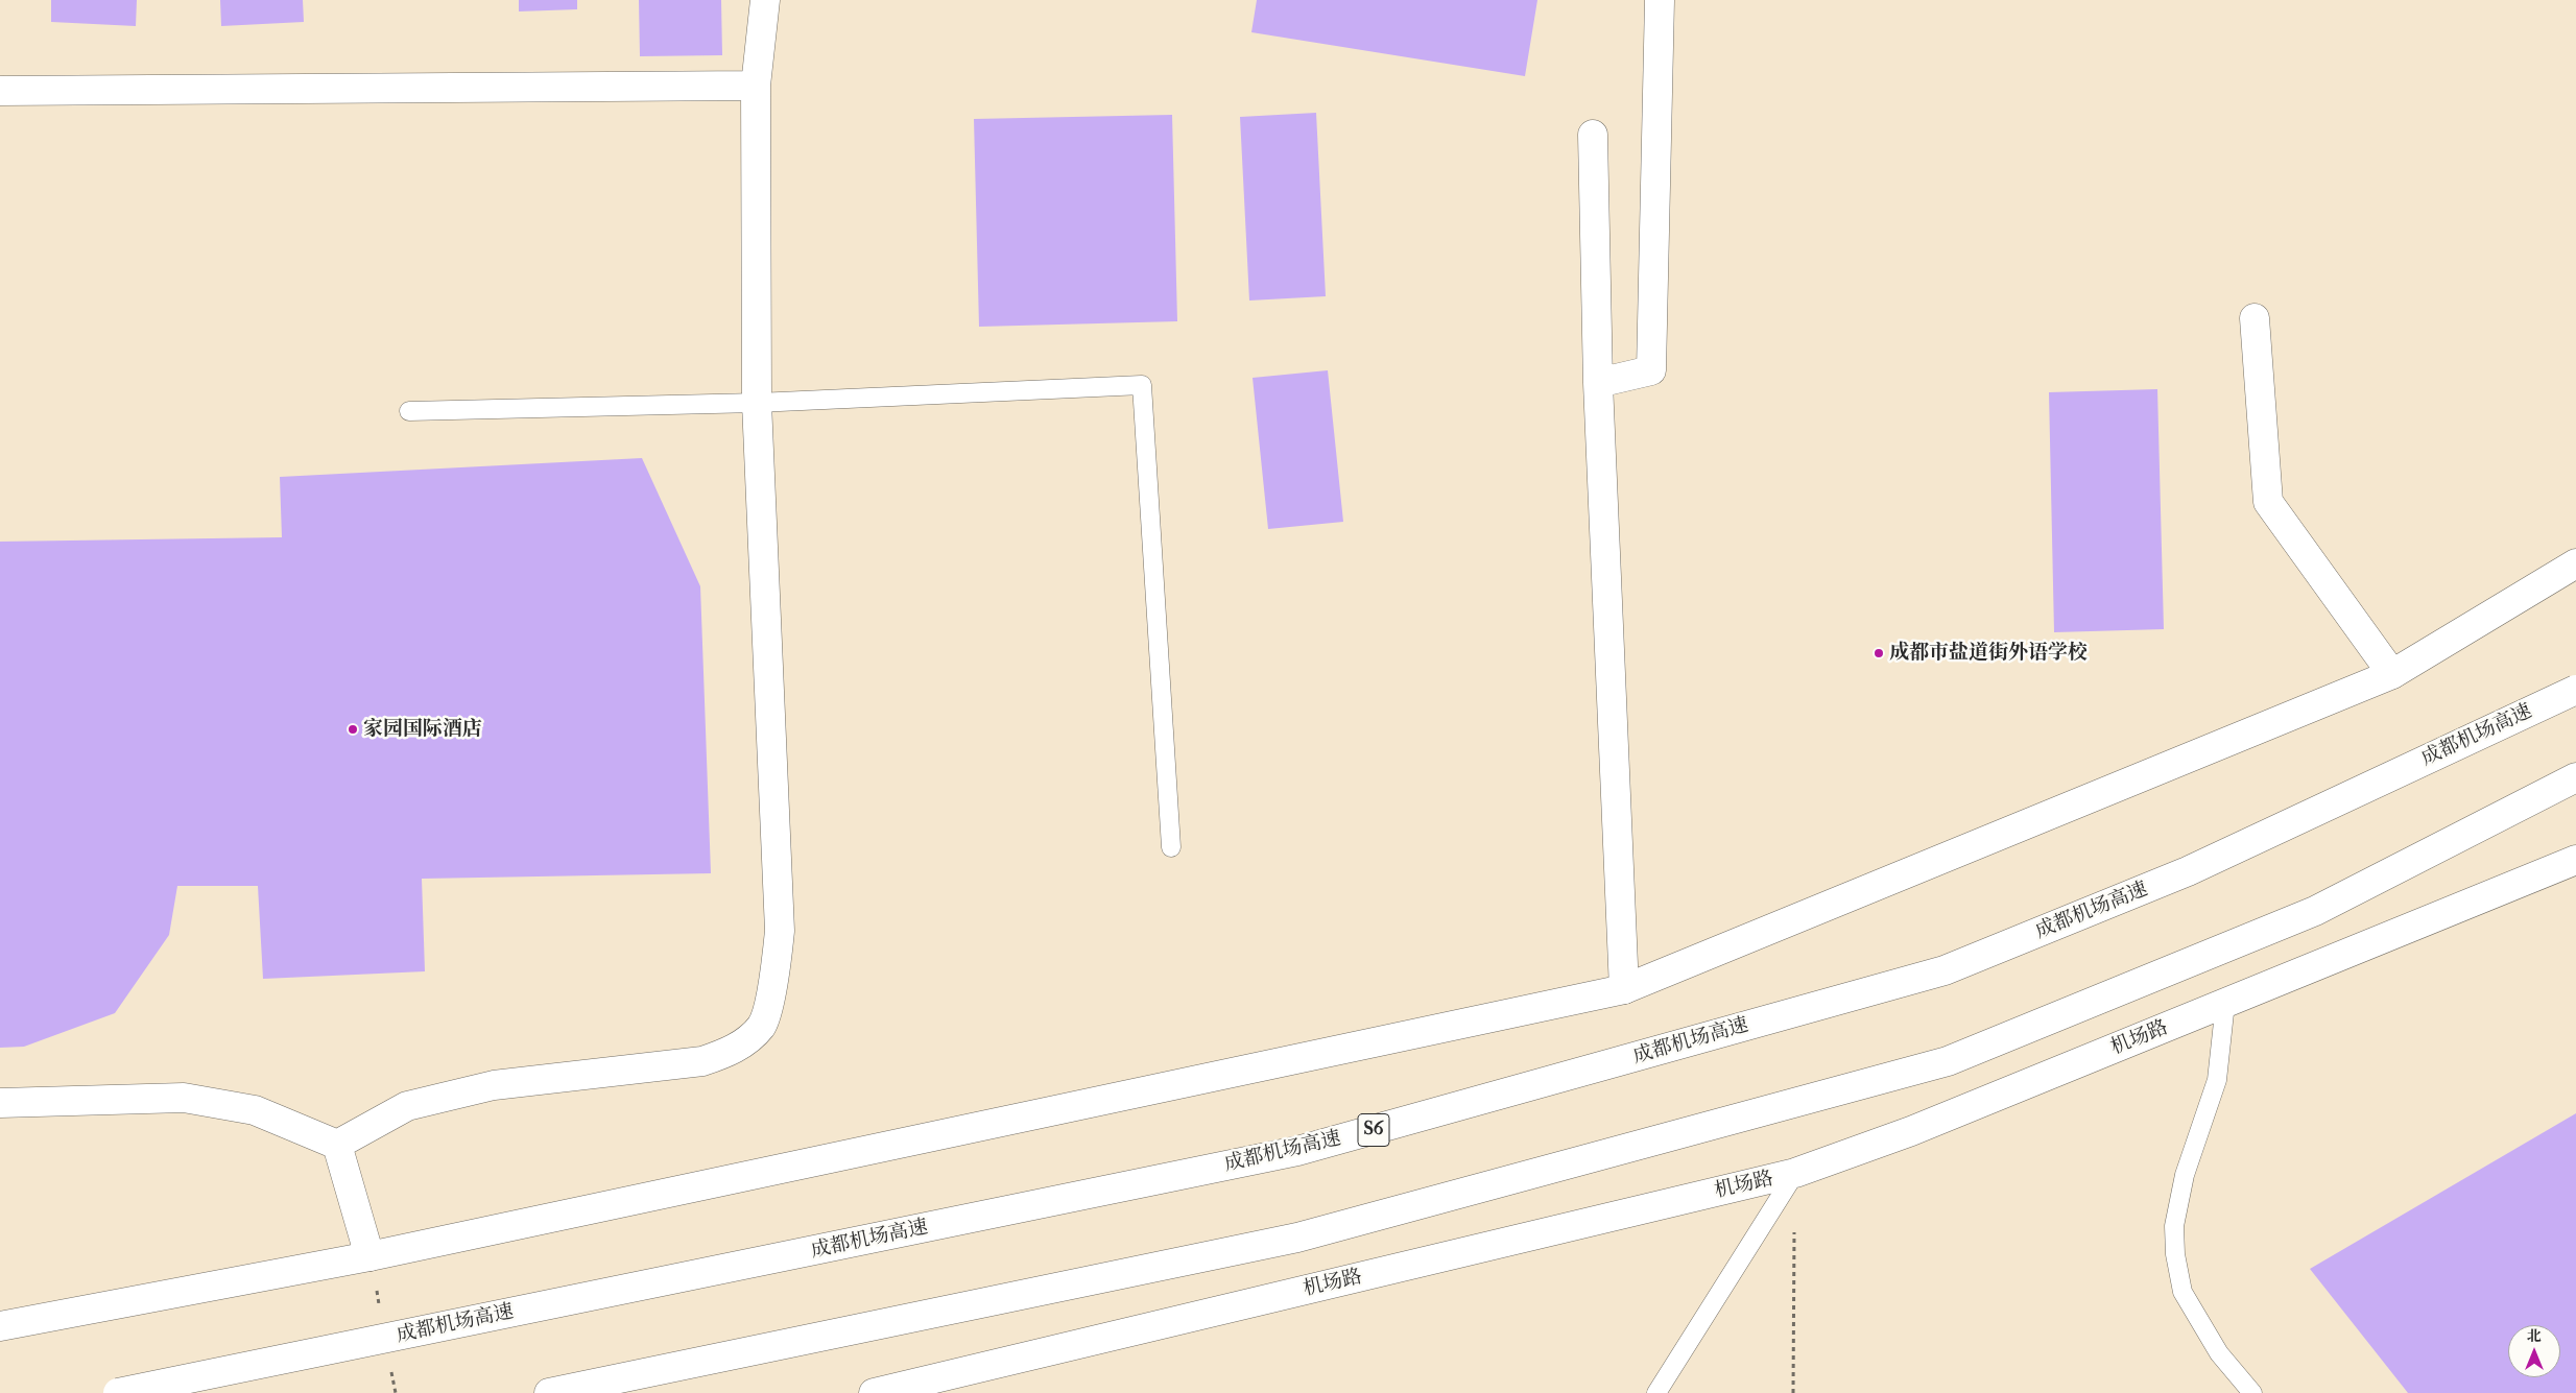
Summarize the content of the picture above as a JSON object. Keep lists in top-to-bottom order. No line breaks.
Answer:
{"streets":{"main road":["成都机场高速","机场路","S6"]},"places":["成都市盐道街外语学校","家园国际酒店"],"north":"top"}
